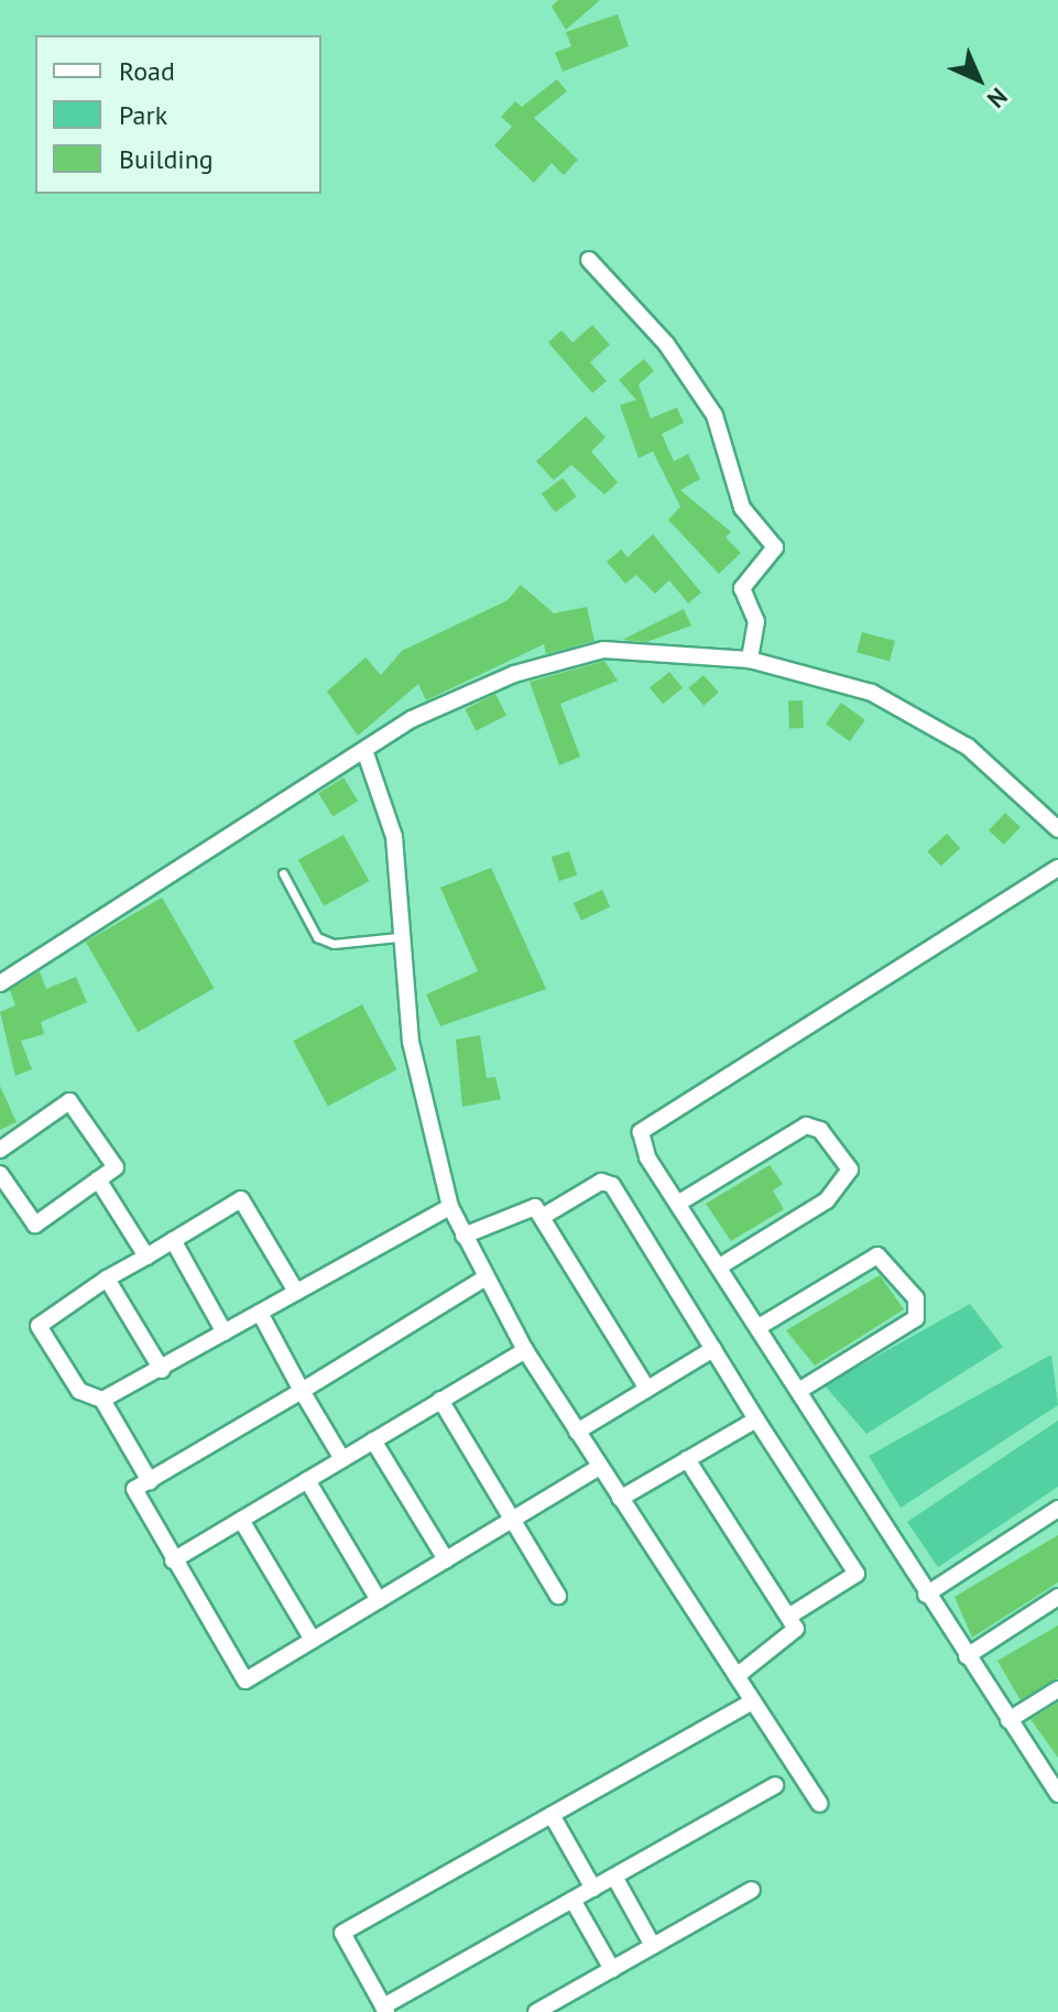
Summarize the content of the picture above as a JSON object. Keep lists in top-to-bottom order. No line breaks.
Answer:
{"legend":["Road","Park","Building"],"north":"bottom right"}
